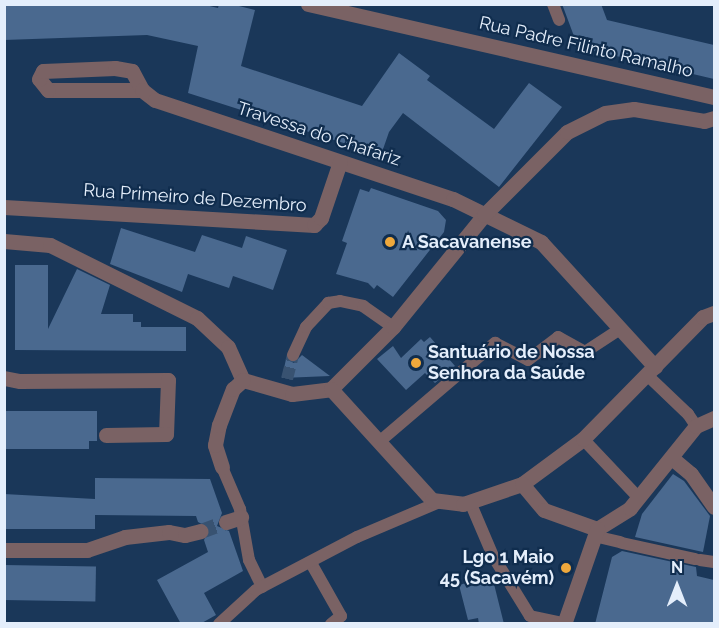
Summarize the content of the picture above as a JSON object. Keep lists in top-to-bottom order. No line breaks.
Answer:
{"streets":{"street":["Rua Padre Filinto Ramalho","Travessa do Chafariz","Rua Primeiro de Dezembro"]},"crossings":[["Travessa do Chafariz","Rua Primeiro de Dezembro"]],"places":["A Sacavanense","Santuário de Nossa Senhora da Saúde","Lgo 1 Maio 45 (Sacavém)"],"north":"top"}
